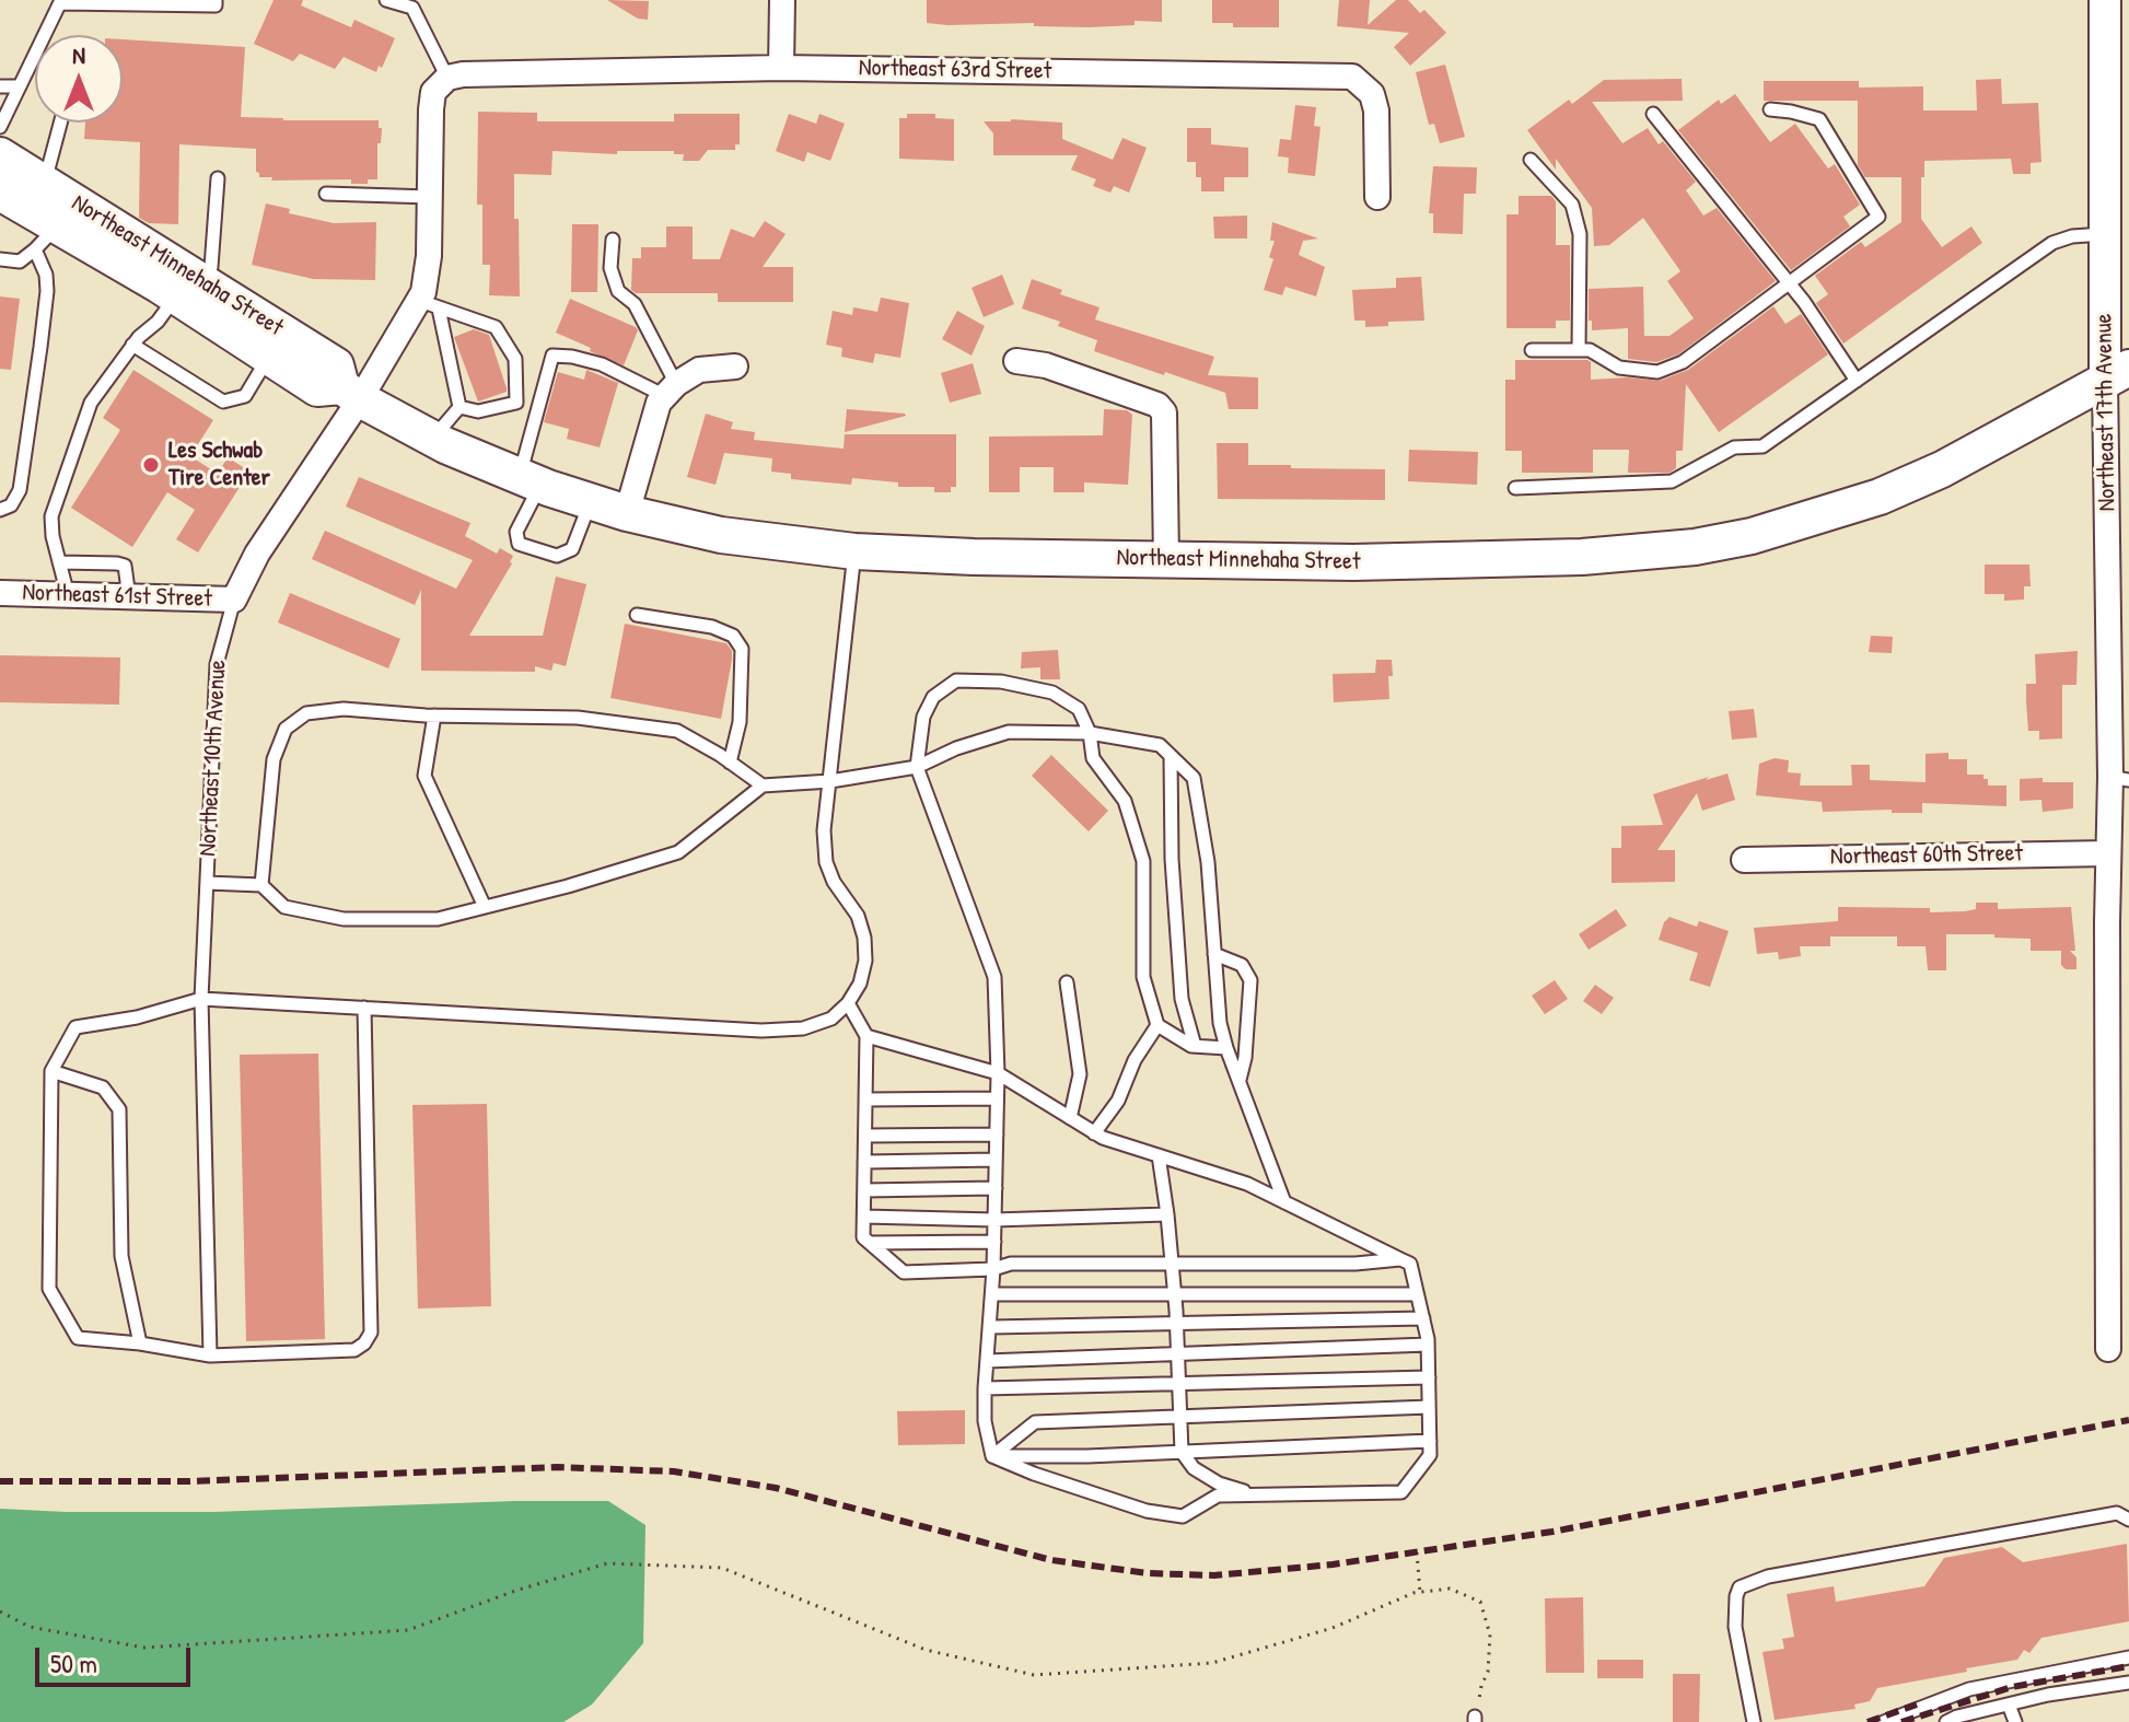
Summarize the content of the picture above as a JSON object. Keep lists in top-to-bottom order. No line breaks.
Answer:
{"streets":{"main road":["Northeast Minnehaha Street"],"street":["Northeast 63rd Street","Northeast 17th Avenue","Northeast 61st Street","Northeast 10th Avenue","Northeast 60th Street"]},"crossings":[["Northeast Minnehaha Street","Northeast 17th Avenue"],["Northeast Minnehaha Street","Northeast 10th Avenue"],["Northeast 17th Avenue","Northeast 60th Street"],["Northeast 61st Street","Northeast 10th Avenue"]],"places":["Les Schwab Tire Center"],"scale_bar":"50 m","north":"top"}
